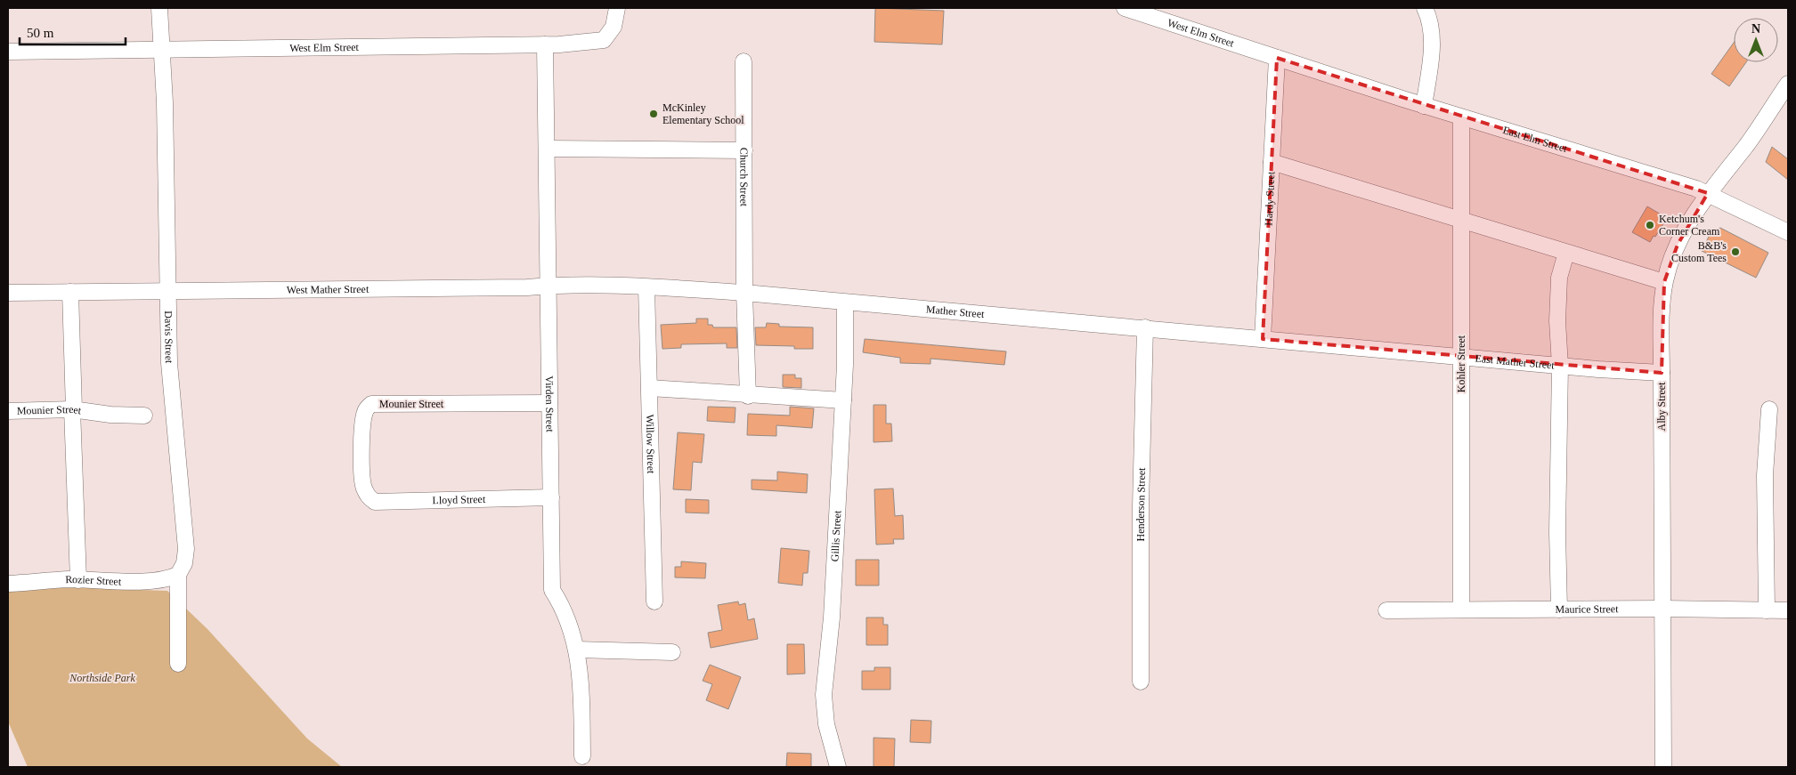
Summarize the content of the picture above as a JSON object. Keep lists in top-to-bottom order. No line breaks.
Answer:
{"streets":{"street":["West Elm Street","East Elm Street","Church Street","Hardy Street","West Mather Street","Mather Street","Davis Street","East Mather Street","Kohler Street","Virden Street","Mounier Street","Alby Street","Willow Street","Lloyd Street","Henderson Street","Gillis Street","Rozier Street","Maurice Street"]},"crossings":[["West Elm Street","East Elm Street"],["West Elm Street","Hardy Street"],["West Elm Street","Davis Street"],["West Elm Street","Virden Street"],["East Elm Street","Hardy Street"],["East Elm Street","Kohler Street"],["East Elm Street","Alby Street"],["Church Street","Mather Street"],["Hardy Street","Mather Street"],["Hardy Street","East Mather Street"],["West Mather Street","Mather Street"],["West Mather Street","Davis Street"],["West Mather Street","Virden Street"],["West Mather Street","Willow Street"],["Mather Street","East Mather Street"],["Mather Street","Willow Street"],["Mather Street","Henderson Street"],["Mather Street","Gillis Street"],["Davis Street","Rozier Street"],["East Mather Street","Kohler Street"],["East Mather Street","Alby Street"],["Kohler Street","Maurice Street"],["Virden Street","Mounier Street"],["Virden Street","Lloyd Street"],["Mounier Street","Lloyd Street"],["Alby Street","Maurice Street"]],"parks":["Northside Park"],"places":["McKinley Elementary School","Ketchum's Corner Cream","B&B's Custom Tees"],"scale_bar":"50 m","north":"top"}
